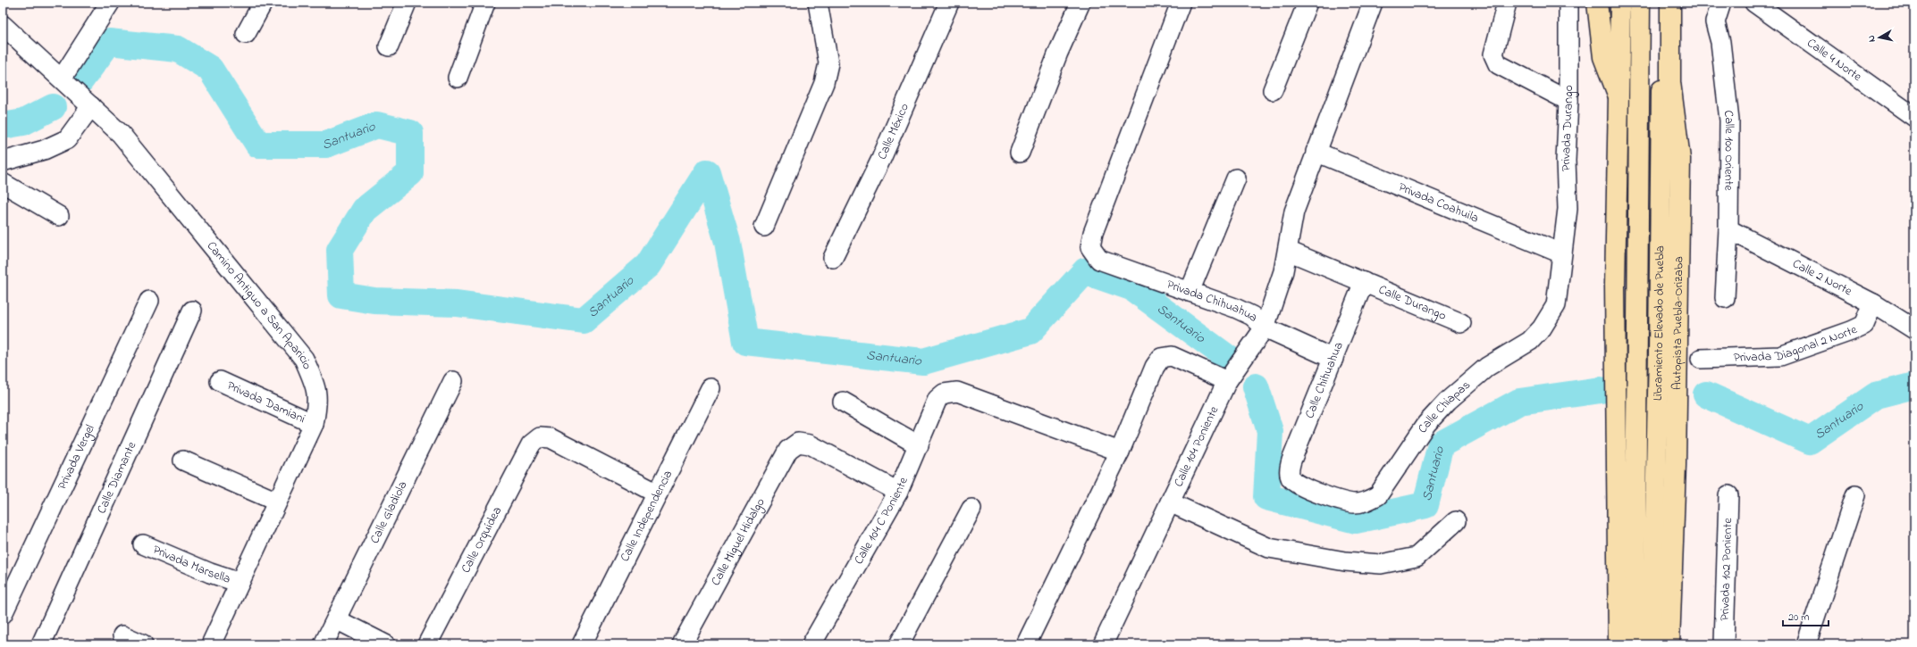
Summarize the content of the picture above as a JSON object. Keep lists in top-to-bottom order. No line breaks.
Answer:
{"streets":{"main road":["Autopista Puebla-Orizaba","Libramiento Elevado de Puebla"],"street":["Calle 4 Norte","Privada Durango","Calle México","Calle 100 Oriente","Privada Coahuila","Calle 2 Norte","Privada Chihuahua","Calle Durango","Camino Antiguo a San Aparicio","Privada Diagonal 2 Norte","Calle Chihuahua","Privada Damiani","Calle Chiapas","Calle 104 Poniente","Privada Vergel","Calle Diamante","Calle Gladiola","Calle Independencia","Calle 104 C Poniente","Calle Orquídea","Calle Miguel Hidalgo","Privada Marsella","Privada 102 Poniente"]},"crossings":[["Privada Durango","Privada Coahuila"],["Privada Durango","Calle Chiapas"],["Calle 100 Oriente","Calle 2 Norte"],["Privada Coahuila","Calle Chiapas"],["Privada Coahuila","Calle 104 Poniente"],["Calle 2 Norte","Privada Diagonal 2 Norte"],["Privada Chihuahua","Calle Chihuahua"],["Privada Chihuahua","Calle 104 Poniente"],["Calle Durango","Calle Chihuahua"],["Calle Durango","Calle 104 Poniente"],["Camino Antiguo a San Aparicio","Privada Damiani"],["Camino Antiguo a San Aparicio","Privada Marsella"],["Calle Chihuahua","Calle Chiapas"],["Calle Independencia","Calle Orquídea"],["Calle 104 C Poniente","Calle Miguel Hidalgo"]],"water":["Santuario"],"scale_bar":"20 m","north":"left"}
